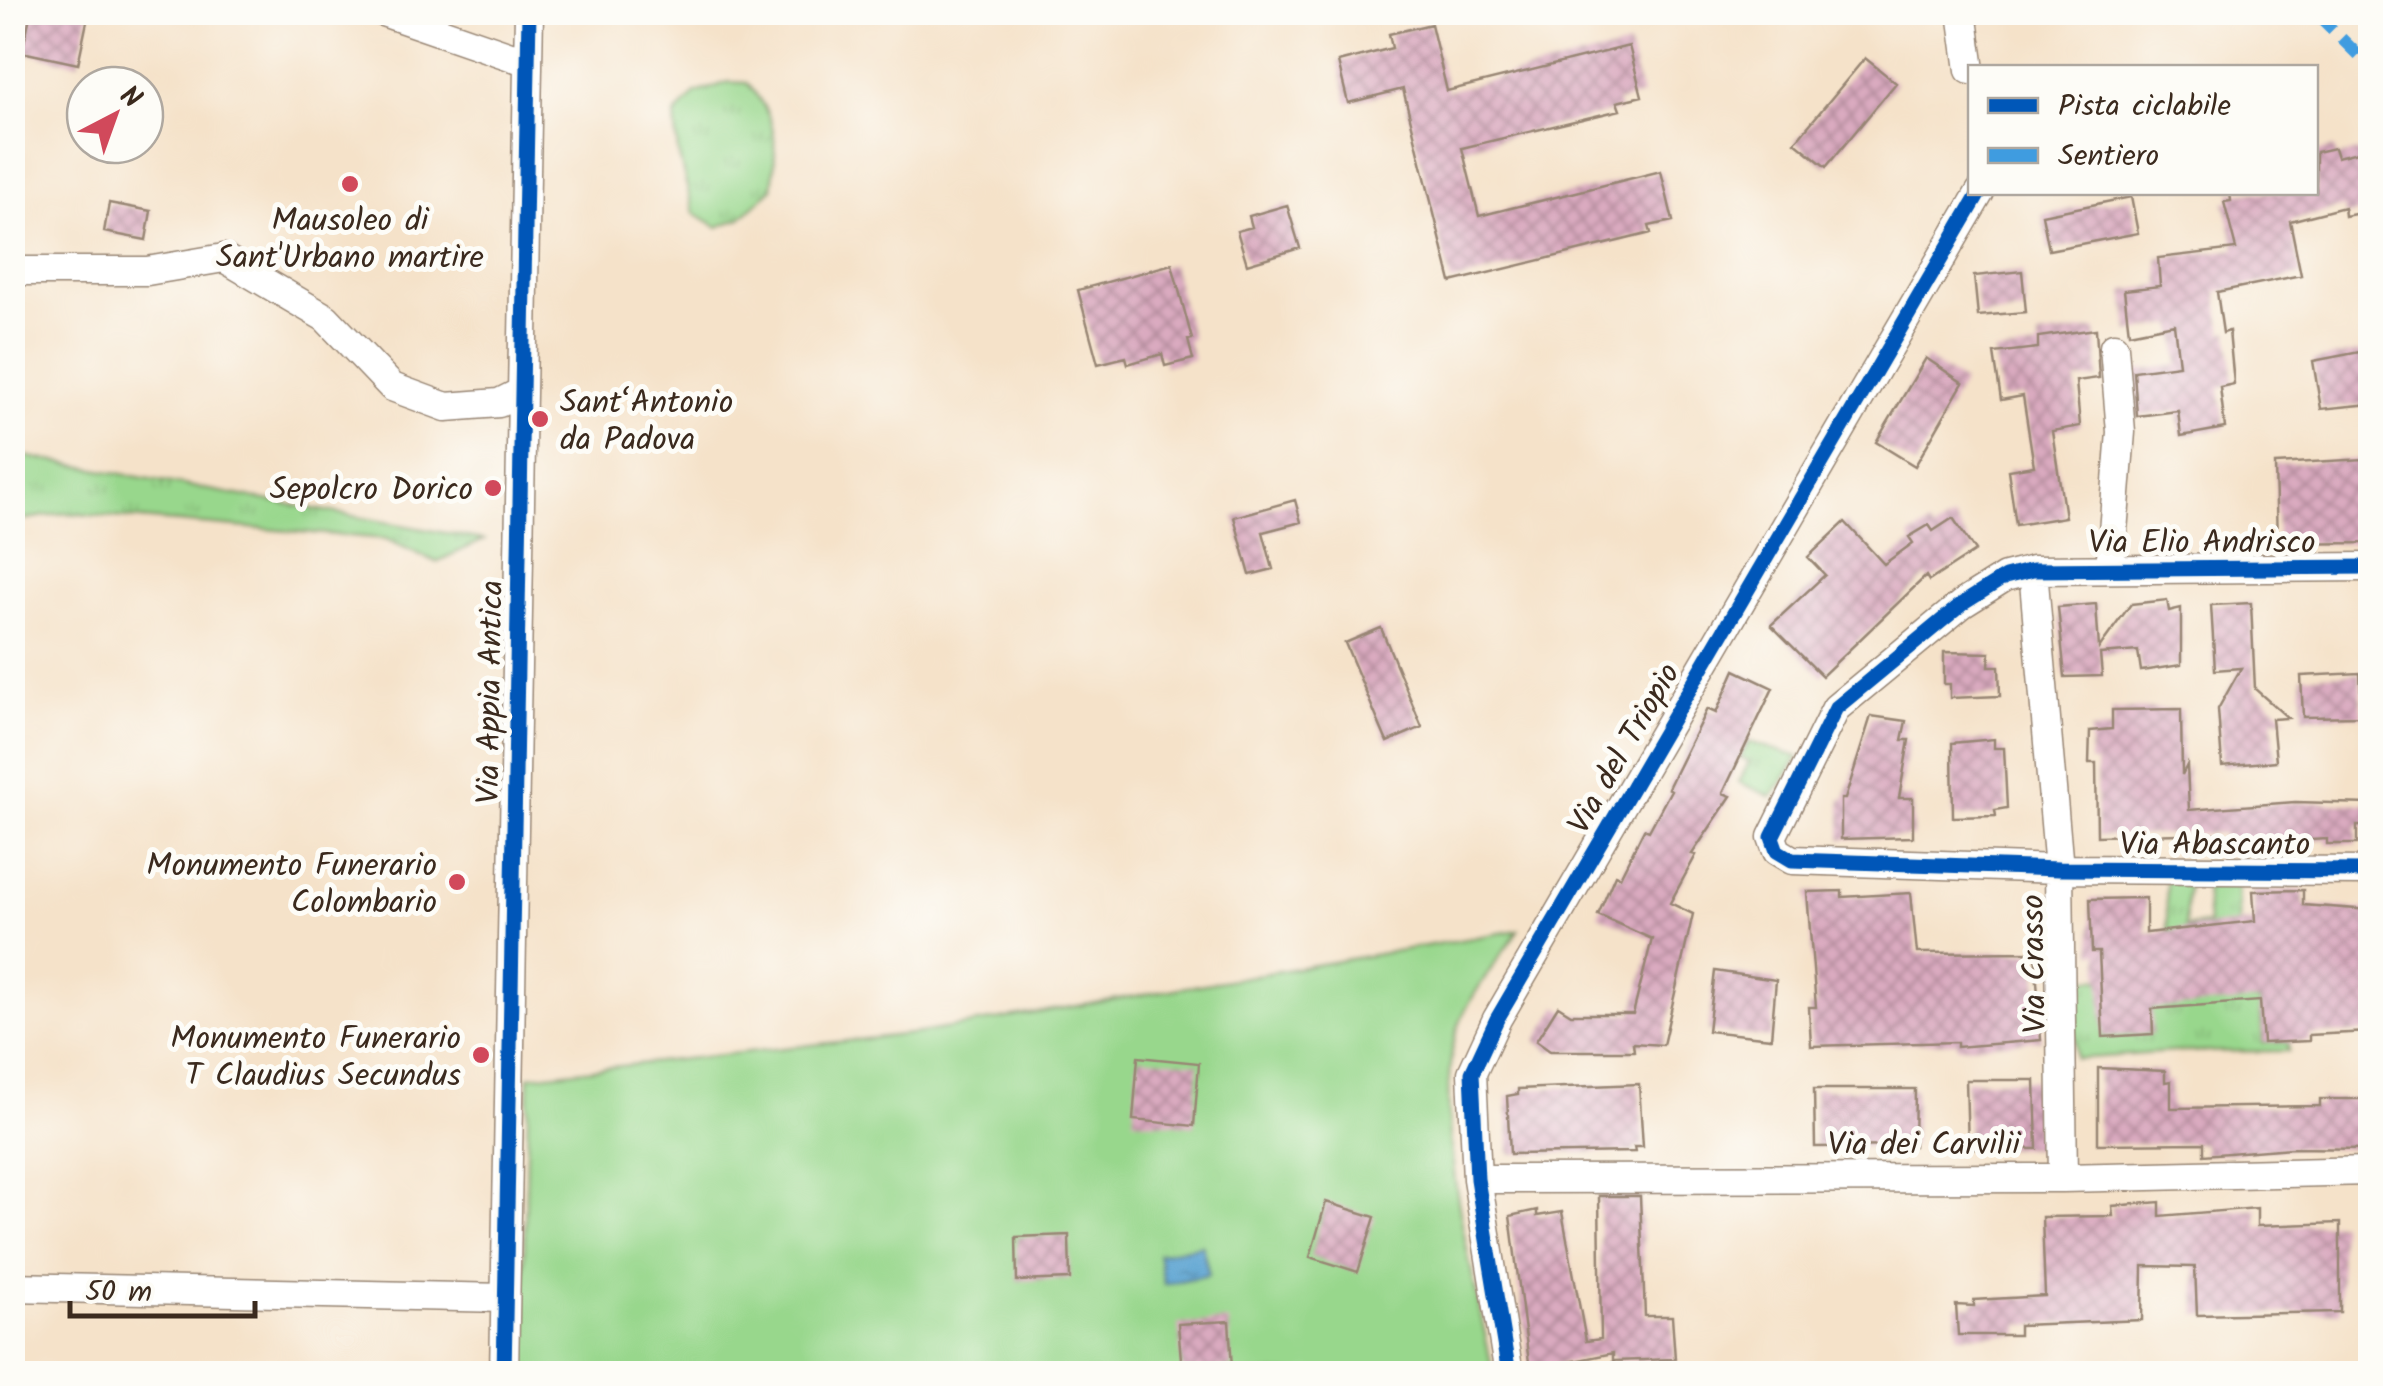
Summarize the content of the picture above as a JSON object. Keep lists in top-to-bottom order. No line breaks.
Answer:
{"streets":{"street":["Via Elio Andrisco","Via Appia Antica","Via del Triopio","Via Abascanto","Via Crasso","Via dei Carvilii"]},"crossings":[["Via Elio Andrisco","Via Abascanto"],["Via Elio Andrisco","Via Crasso"],["Via del Triopio","Via dei Carvilii"],["Via Abascanto","Via Crasso"],["Via Crasso","Via dei Carvilii"]],"places":["Mausoleo di Sant'Urbano martire","Sant‘Antonio da Padova","Sepolcro Dorico","Monumento Funerario Colombario","Monumento Funerario T Claudius Secundus"],"legend":["Pista ciclabile","Sentiero"],"scale_bar":"50 m","north":"top right"}
